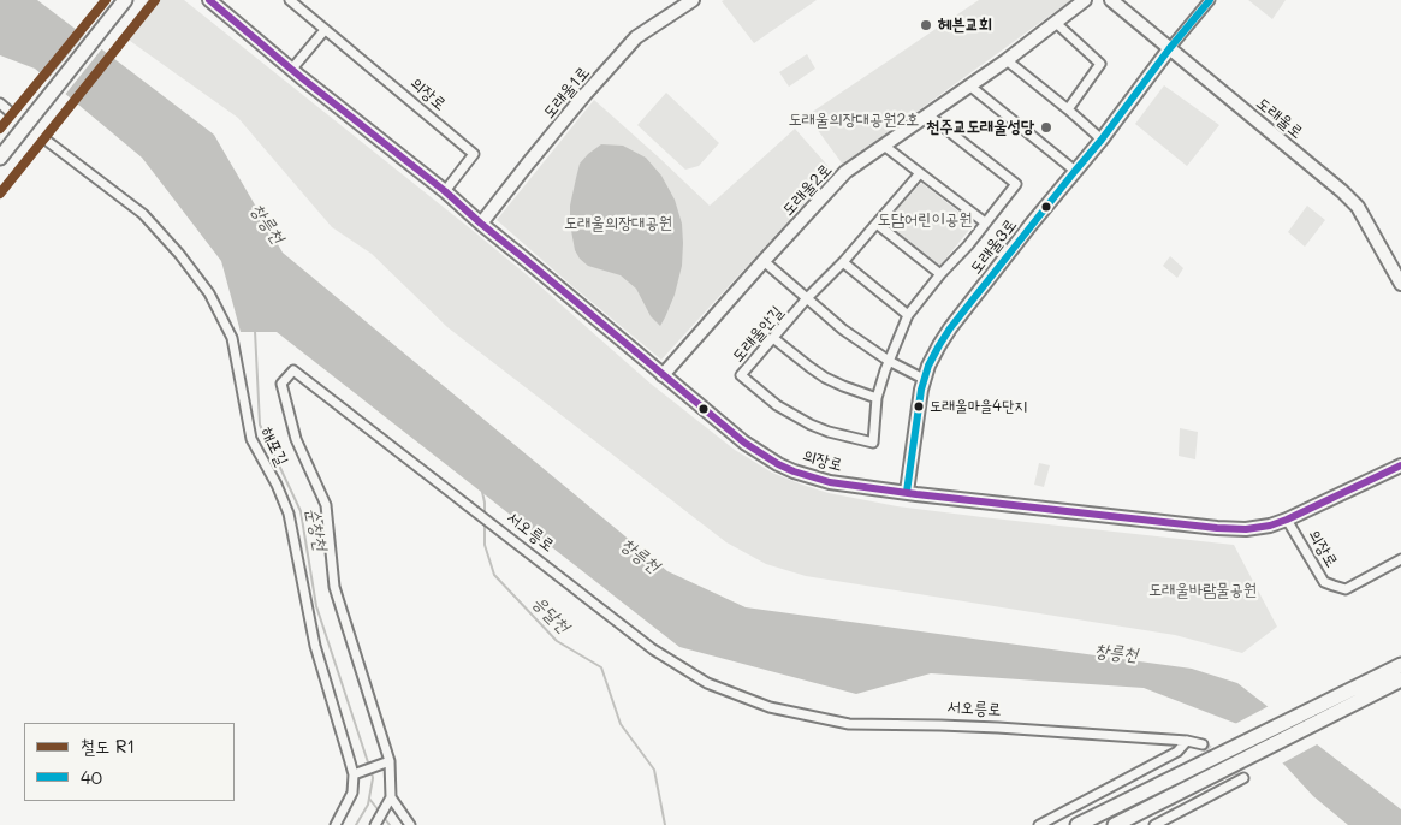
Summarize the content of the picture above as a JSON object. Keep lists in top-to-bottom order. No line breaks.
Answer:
{"streets":{"street":["도래울1로","의장로","도래울로","도래울2로","도래울3로","도래울안길","해포길","서오릉로"]},"crossings":[["도래울1로","의장로"],["의장로","도래울2로"],["의장로","도래울3로"],["도래울로","도래울3로"],["도래울2로","도래울안길"]],"water":["창릉천","순창천","응달천"],"parks":["도래울의장대공원2호","도담어린이공원","도래울의장대공원","도래울바람물공원"],"places":["헤븐교회","천주교도래울성당","도래울마을4단지"],"lines":["rail line R1","transit line 40"],"legend":["철도 R1","40"]}
